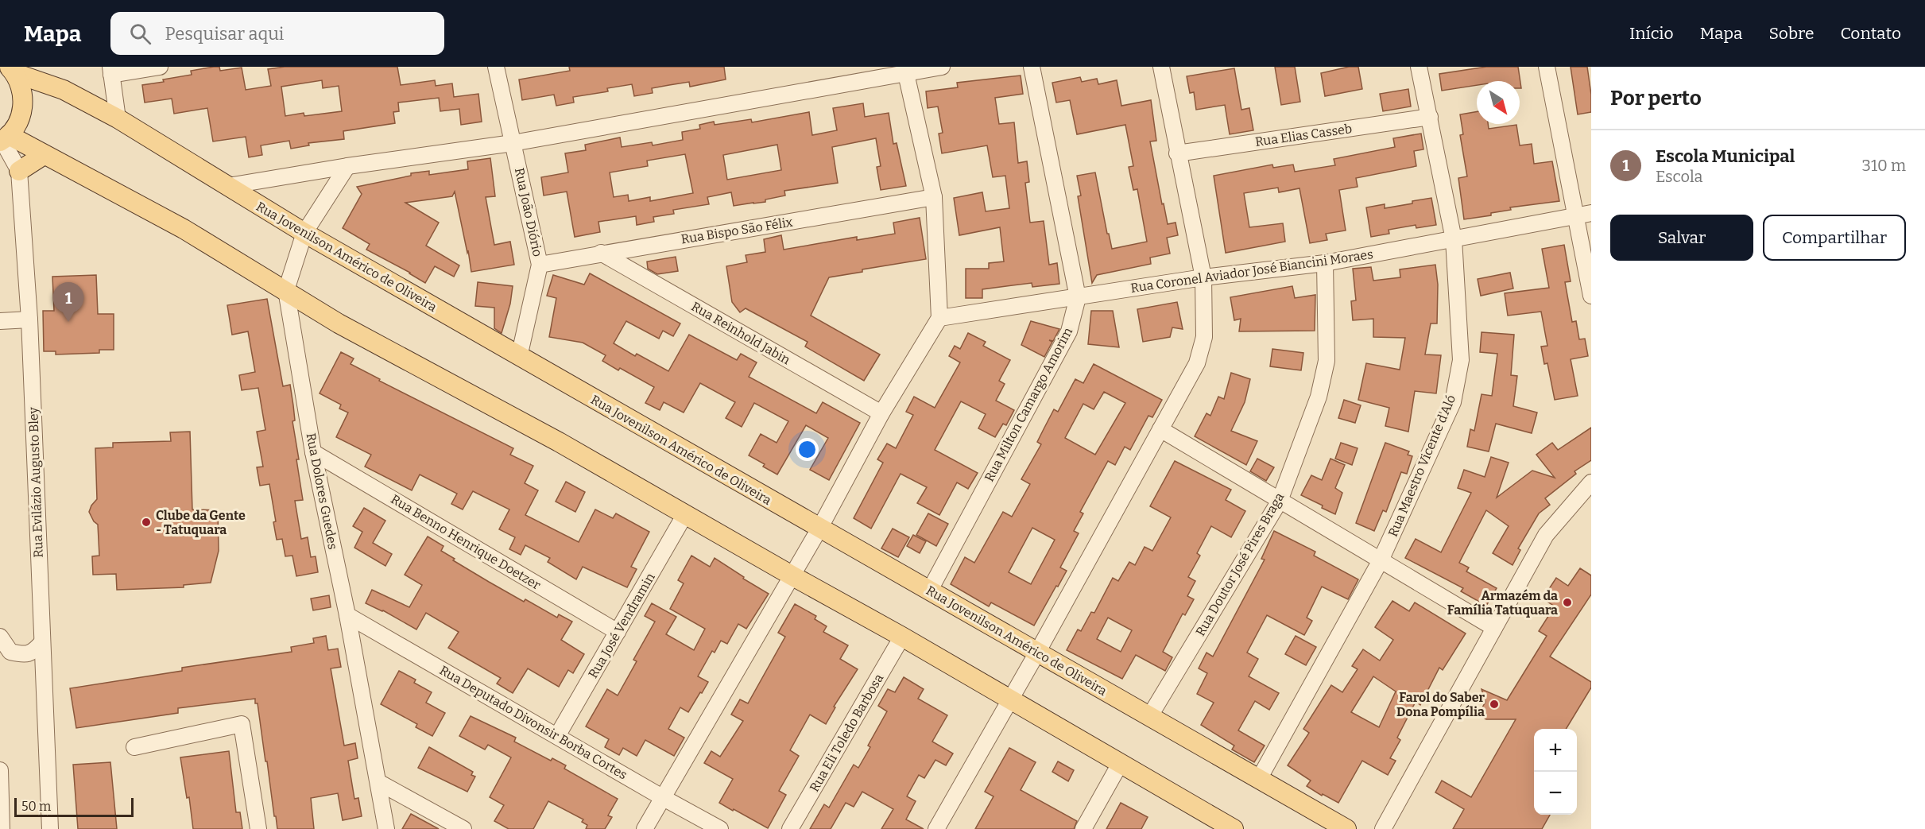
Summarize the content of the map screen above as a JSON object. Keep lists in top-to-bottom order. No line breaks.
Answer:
{"streets":{"main road":["Rua Jovenilson Américo de Oliveira"],"street":["Rua Elias Casseb","Rua João Diório","Rua Bispo São Félix","Rua Coronel Aviador José Biancini Moraes","Rua Reinhold Jabin","Rua Milton Camargo Amorim","Rua Maestro Vicente d'Aló","Rua Evilázio Augusto Bley","Rua Dolores Guedes","Rua Benno Henrique Doetzer","Rua Doutor José Pires Braga","Rua José Vendramin","Rua Deputado Divonsir Borba Cortes","Rua Eli Toledo Barbosa"]},"crossings":[["Rua Elias Casseb","Rua Maestro Vicente d'Aló"],["Rua João Diório","Rua Bispo São Félix"],["Rua João Diório","Rua Jovenilson Américo de Oliveira"],["Rua Bispo São Félix","Rua Reinhold Jabin"],["Rua Jovenilson Américo de Oliveira","Rua Milton Camargo Amorim"],["Rua Jovenilson Américo de Oliveira","Rua Maestro Vicente d'Aló"],["Rua Jovenilson Américo de Oliveira","Rua Dolores Guedes"],["Rua Jovenilson Américo de Oliveira","Rua Doutor José Pires Braga"],["Rua Coronel Aviador José Biancini Moraes","Rua Milton Camargo Amorim"],["Rua Coronel Aviador José Biancini Moraes","Rua Maestro Vicente d'Aló"],["Rua Coronel Aviador José Biancini Moraes","Rua Doutor José Pires Braga"],["Rua Dolores Guedes","Rua Benno Henrique Doetzer"],["Rua Dolores Guedes","Rua Deputado Divonsir Borba Cortes"],["Rua Benno Henrique Doetzer","Rua José Vendramin"],["Rua José Vendramin","Rua Deputado Divonsir Borba Cortes"]],"places":["Clube da Gente - Tatuquara","Armazém da Família Tatuquara","Farol do Saber Dona Pompília"],"scale_bar":"50 m","north":"bottom right","page":{"header":"Mapa","search":"Pesquisar aqui","nav":["Início","Mapa","Sobre","Contato"],"heading":"Por perto","list":[{"mark":"1","name":"Escola Municipal","note":"Escola","value":"310 m"}],"buttons":["Salvar","Compartilhar"],"pins":"1","map_buttons":["+","−"],"scale":"50 m"}}
